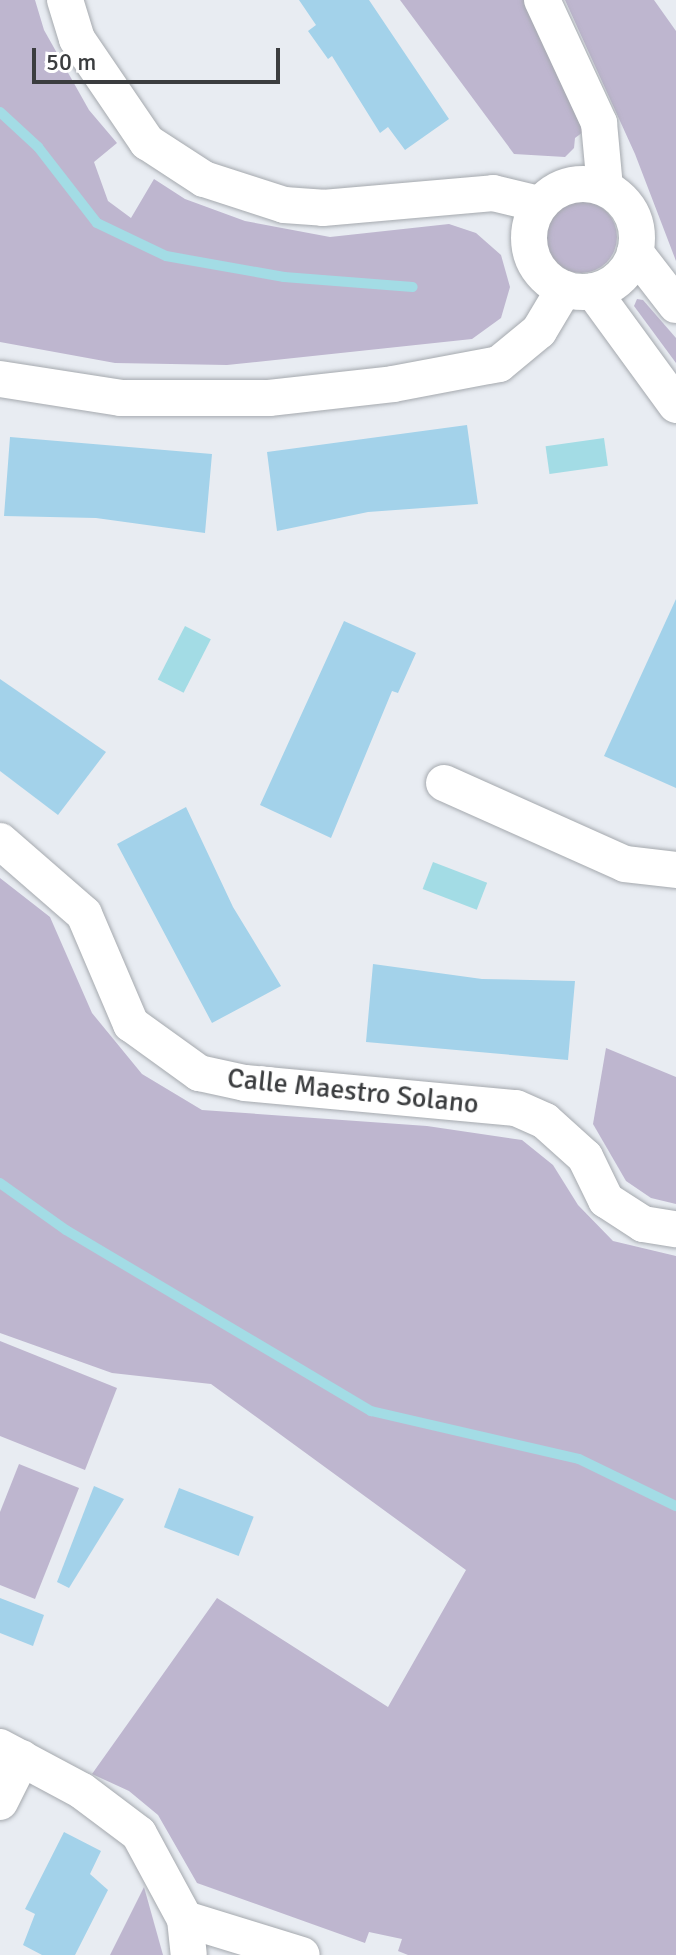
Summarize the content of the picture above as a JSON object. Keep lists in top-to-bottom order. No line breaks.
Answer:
{"streets":{"street":["Calle Maestro Solano"]},"scale_bar":"50 m"}
